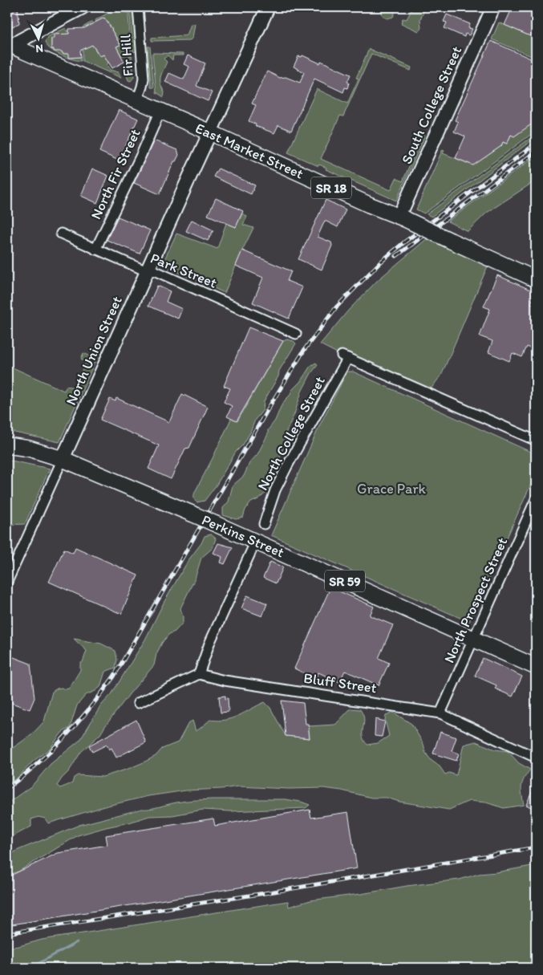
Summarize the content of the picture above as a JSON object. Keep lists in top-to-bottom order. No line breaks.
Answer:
{"streets":{"main road":["East Market Street","SR 18","Perkins Street","SR 59"],"street":["Fir Hill","South College Street","North Fir Street","Park Street","North Union Street","North College Street","North Prospect Street","Bluff Street"]},"crossings":[["Fir Hill","East Market Street"],["South College Street","East Market Street"],["East Market Street","North Fir Street"],["East Market Street","North Union Street"],["North Fir Street","Park Street"],["Park Street","North Union Street"],["North Union Street","Perkins Street"],["Perkins Street","SR 59"],["Perkins Street","North Prospect Street"],["SR 59","North Prospect Street"],["North Prospect Street","Bluff Street"]],"parks":["Grace Park"],"north":"bottom"}
